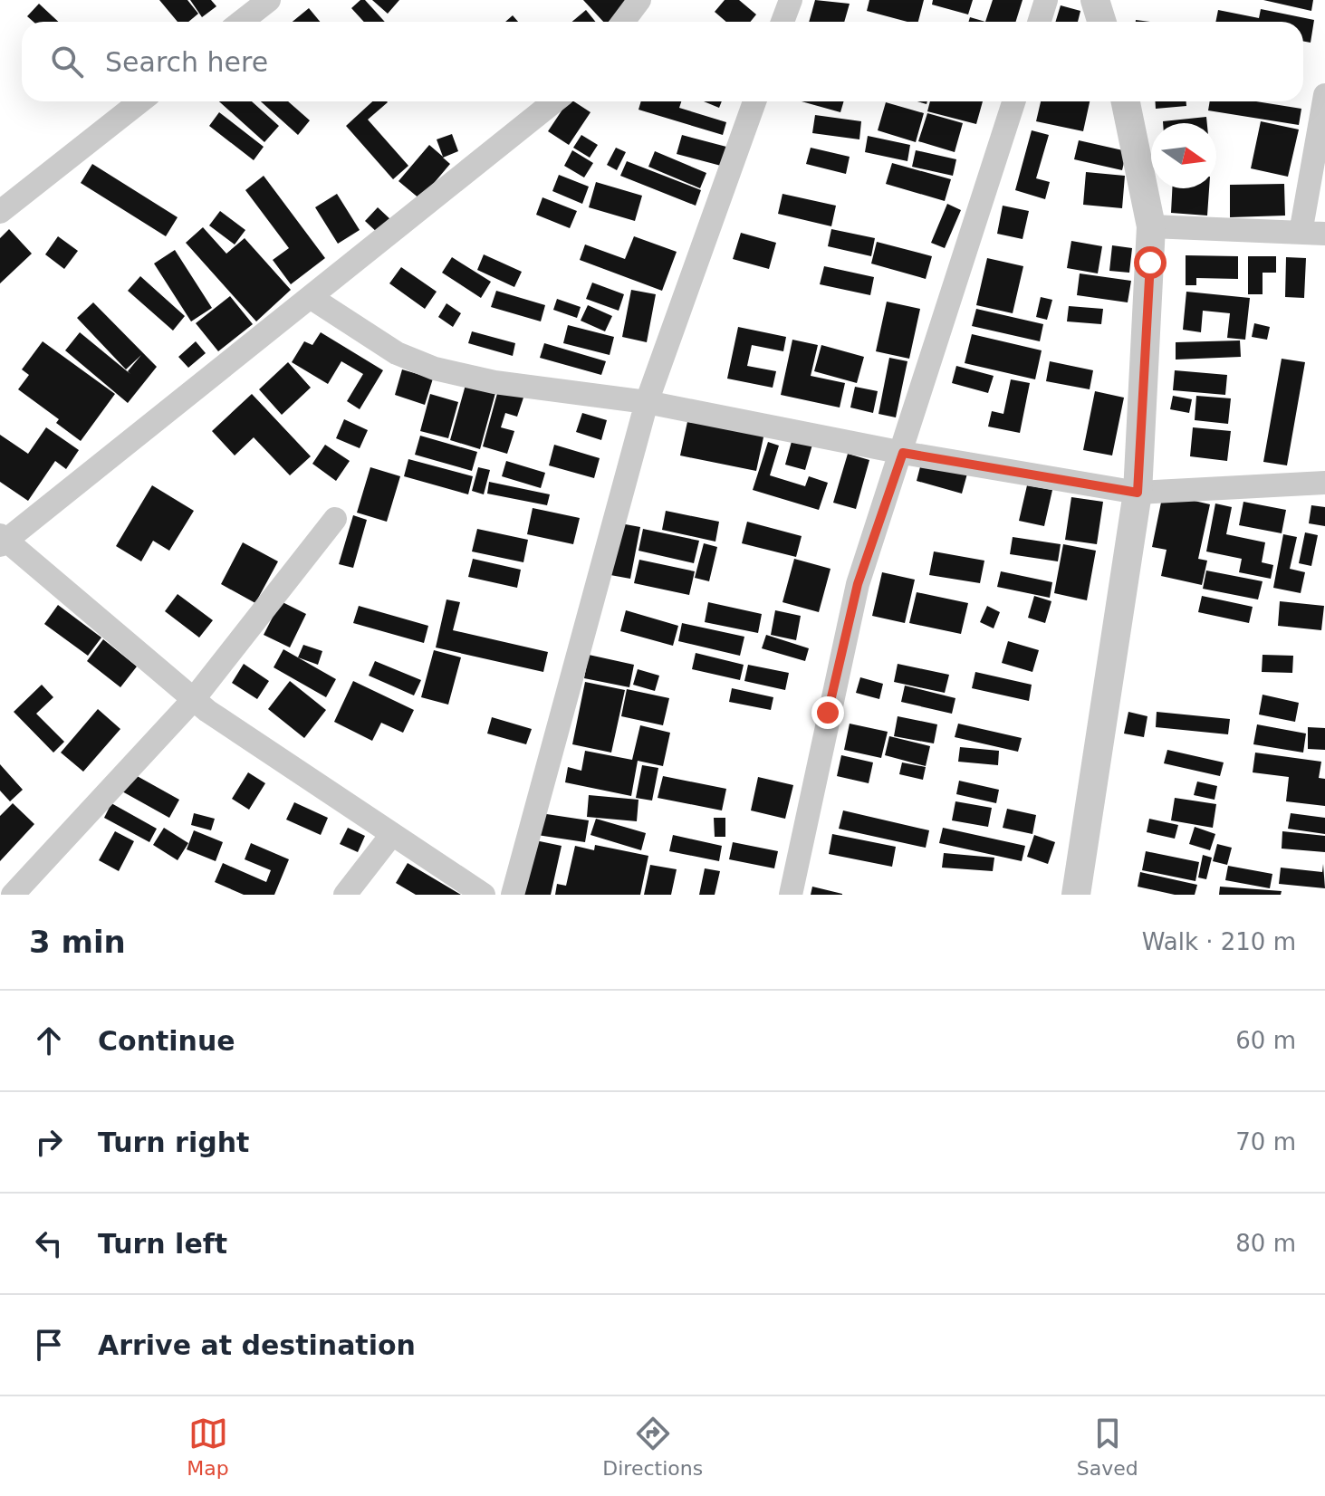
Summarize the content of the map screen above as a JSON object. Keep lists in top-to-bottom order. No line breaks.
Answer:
{"north":"right","page":{"search":"Search here","heading":["3 min","Walk · 210 m"],"list":[["Continue","60 m"],["Turn right","70 m"],["Turn left","80 m"],"Arrive at destination"],"nav":["Map","Directions","Saved"]}}
